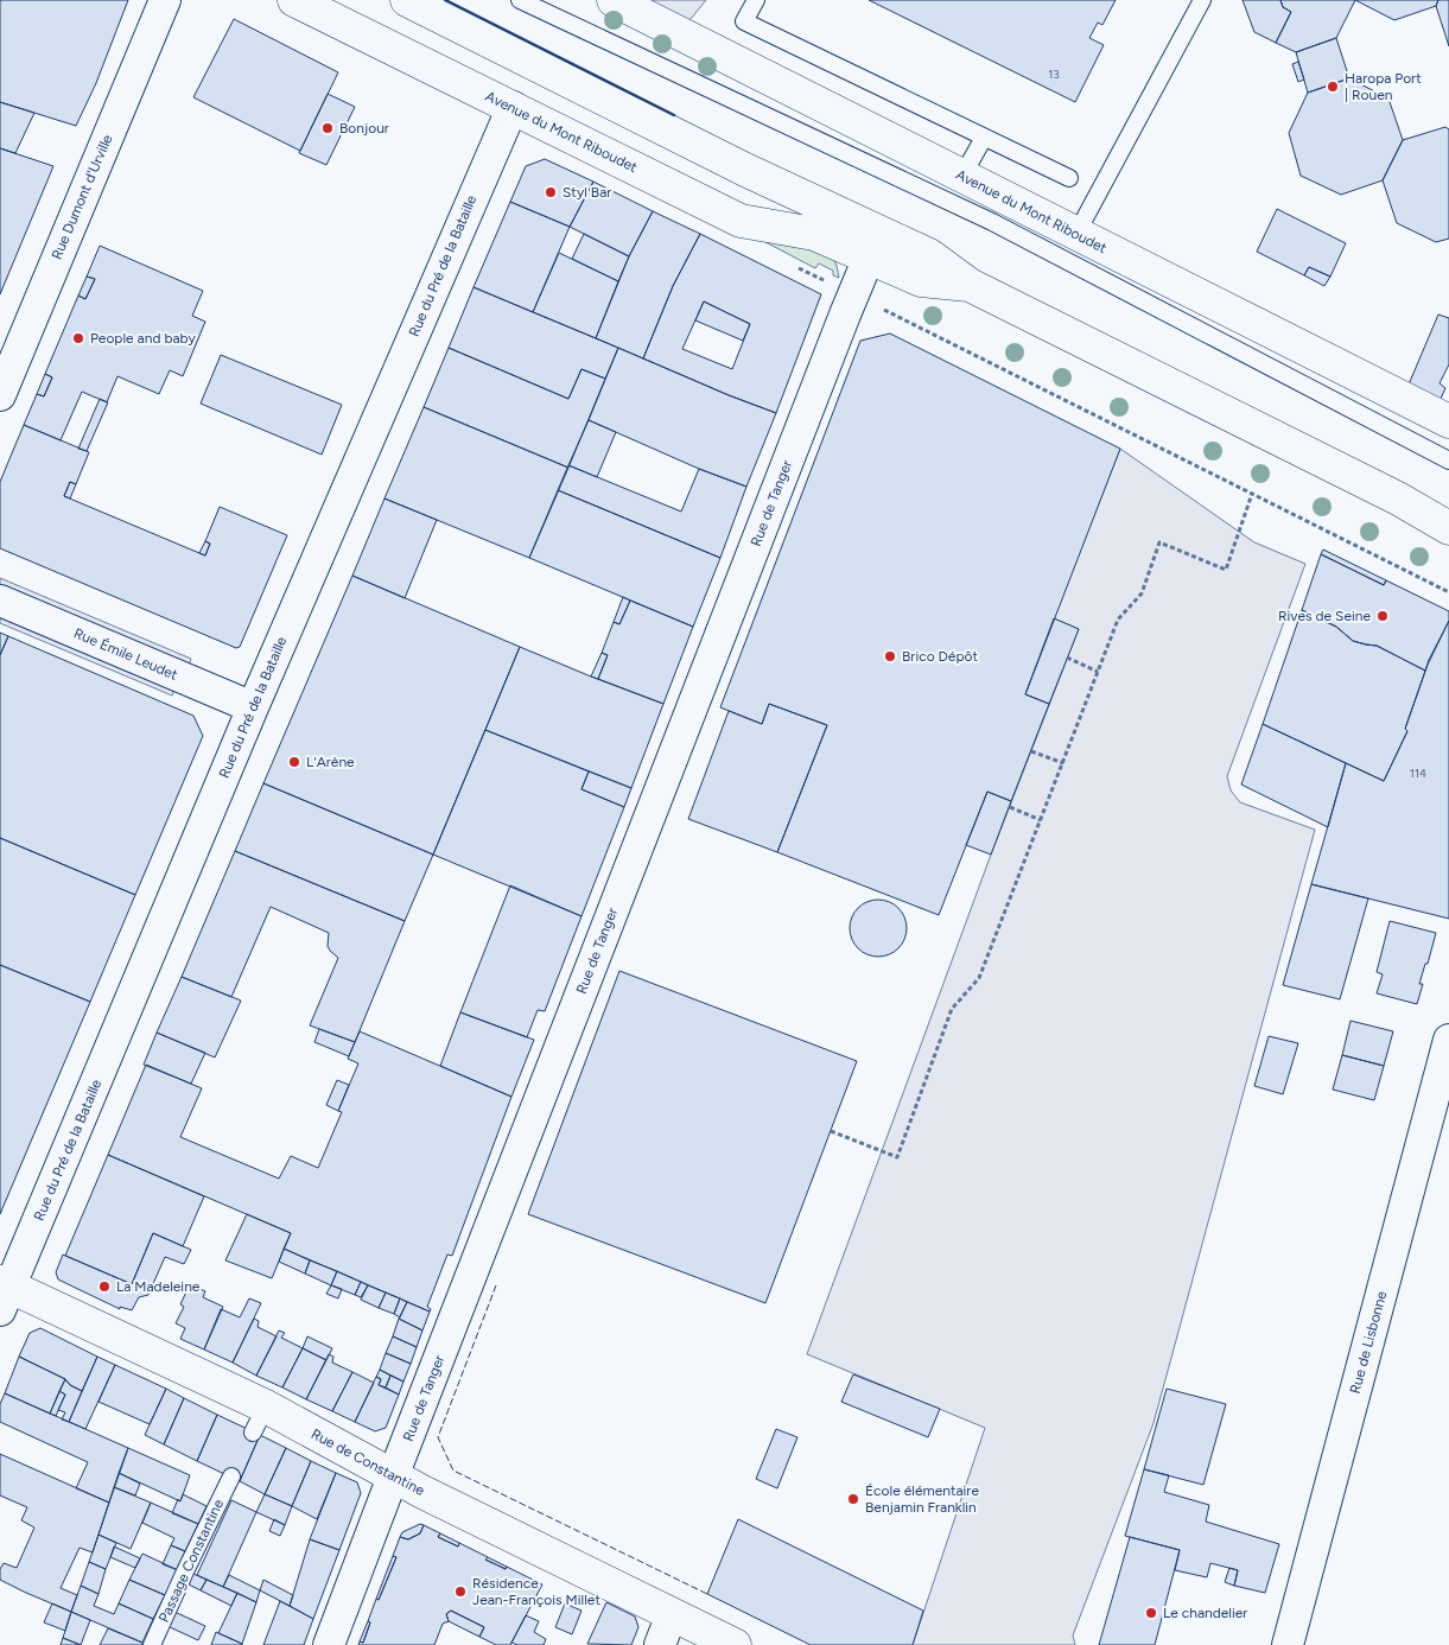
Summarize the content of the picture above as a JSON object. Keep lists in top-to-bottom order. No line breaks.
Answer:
{"streets":{"main road":["Avenue du Mont Riboudet","Rue de Constantine"],"street":["Rue Dumont d'Urville","Rue du Pré de la Bataille","Rue de Tanger","Rue Émile Leudet","Rue de Lisbonne"],"lane":["Passage Constantine"]},"crossings":[["Avenue du Mont Riboudet","Rue du Pré de la Bataille"],["Avenue du Mont Riboudet","Rue de Tanger"],["Rue du Pré de la Bataille","Rue Émile Leudet"],["Rue du Pré de la Bataille","Rue de Constantine"],["Rue de Tanger","Rue de Constantine"]],"places":["Haropa Port | Rouen","Bonjour","Styl Bar","People and baby","Rives de Seine","Brico Dépôt","L'Arène","La Madeleine","École élémentaire Benjamin Franklin","Résidence Jean-François Millet","Le chandelier"],"house_numbers":["13","114"]}
